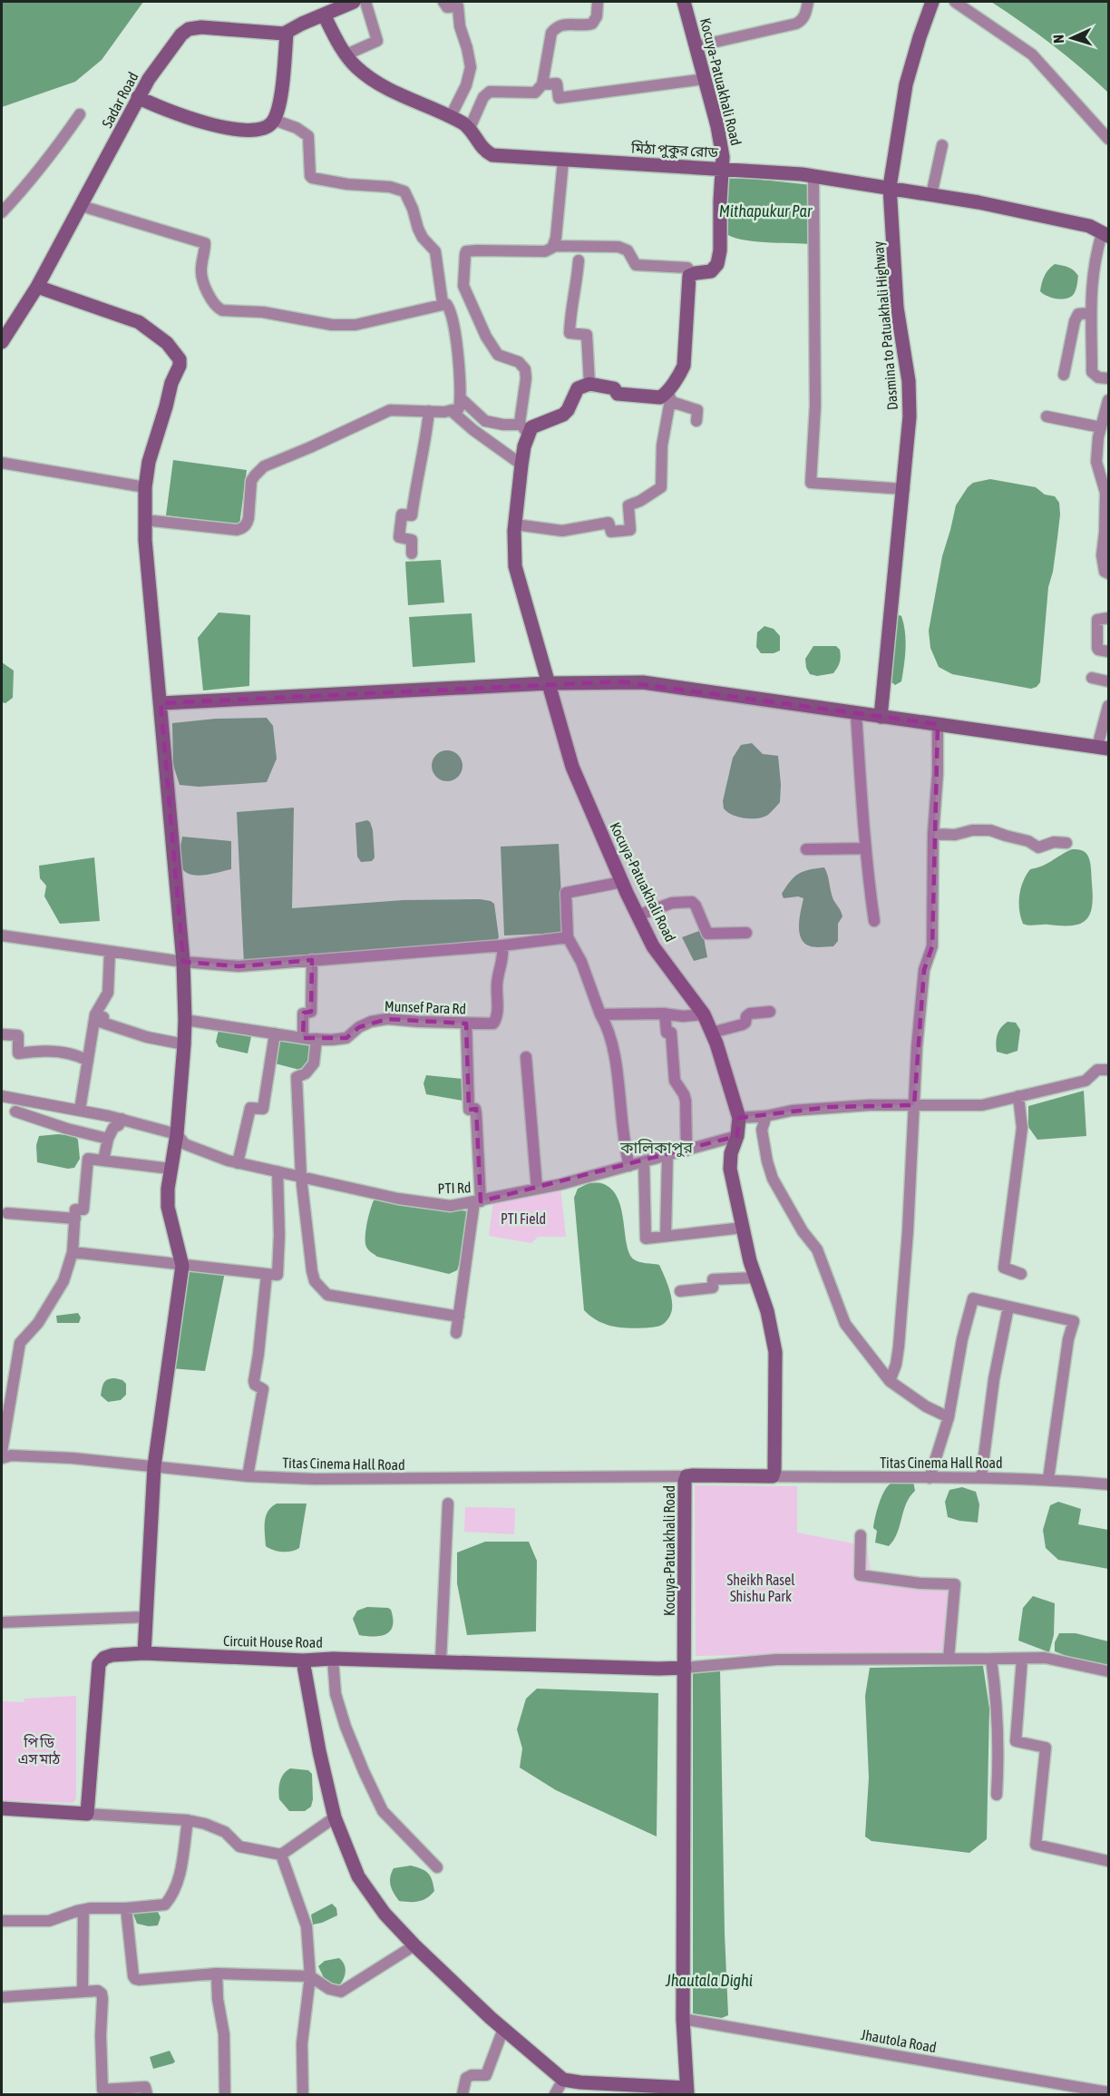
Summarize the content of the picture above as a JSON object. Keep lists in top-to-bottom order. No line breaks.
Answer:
{"streets":{"street":["Kocuya-Patuakhali Road","Sadar Road","মিঠা পুকুর রোড","Dasmina to Patuakhali Highway","Munsef Para Rd","PTI Rd","Titas Cinema Hall Road","Circuit House Road","Jhautola Road"]},"crossings":[["Kocuya-Patuakhali Road","মিঠা পুকুর রোড"],["Kocuya-Patuakhali Road","PTI Rd"],["Kocuya-Patuakhali Road","Titas Cinema Hall Road"],["Kocuya-Patuakhali Road","Circuit House Road"],["Kocuya-Patuakhali Road","Jhautola Road"],["মিঠা পুকুর রোড","Dasmina to Patuakhali Highway"]],"districts":["কালিকাপুর"],"water":["Mithapukur Par","Jhautala Dighi"],"parks":["PTI Field","Sheikh Rasel Shishu Park","পি ডি এস মাঠ"],"north":"left"}
